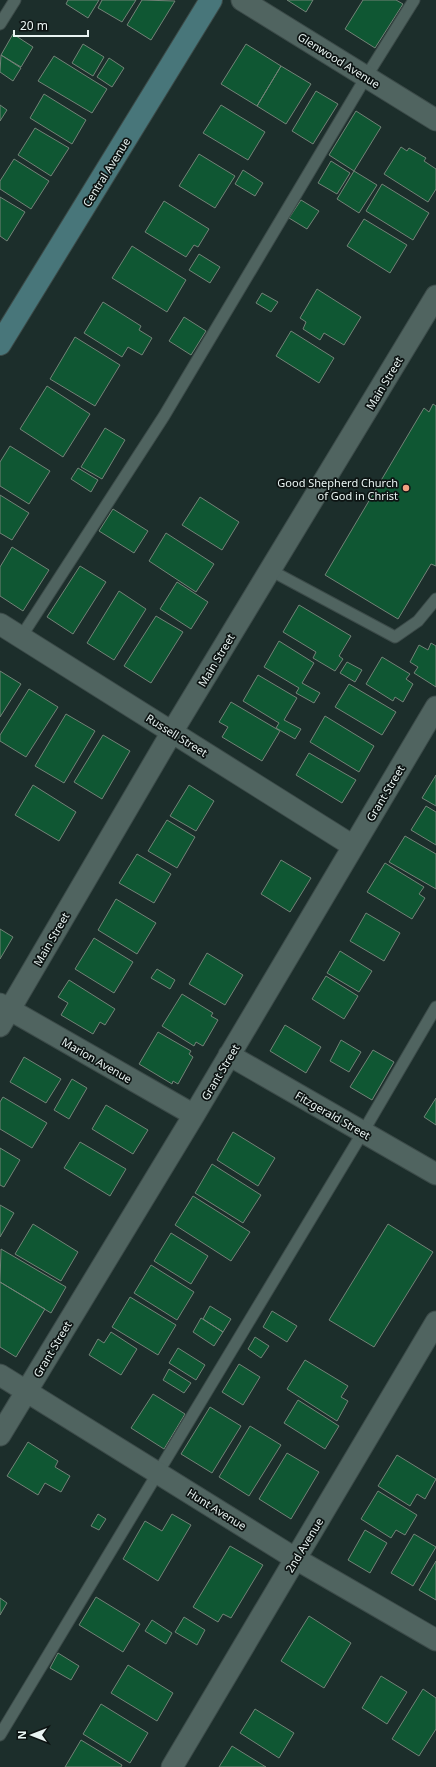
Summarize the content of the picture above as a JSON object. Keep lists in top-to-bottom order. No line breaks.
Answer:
{"streets":{"street":["Glenwood Avenue","Central Avenue","Main Street","Russell Street","Grant Street","Marion Avenue","Fitzgerald Street","Hunt Avenue","2nd Avenue"]},"crossings":[["Main Street","Russell Street"],["Main Street","Marion Avenue"],["Russell Street","Grant Street"],["Grant Street","Marion Avenue"],["Grant Street","Fitzgerald Street"],["Grant Street","Hunt Avenue"],["Hunt Avenue","2nd Avenue"]],"places":["Good Shepherd Church of God in Christ"],"scale_bar":"20 m","north":"left"}
